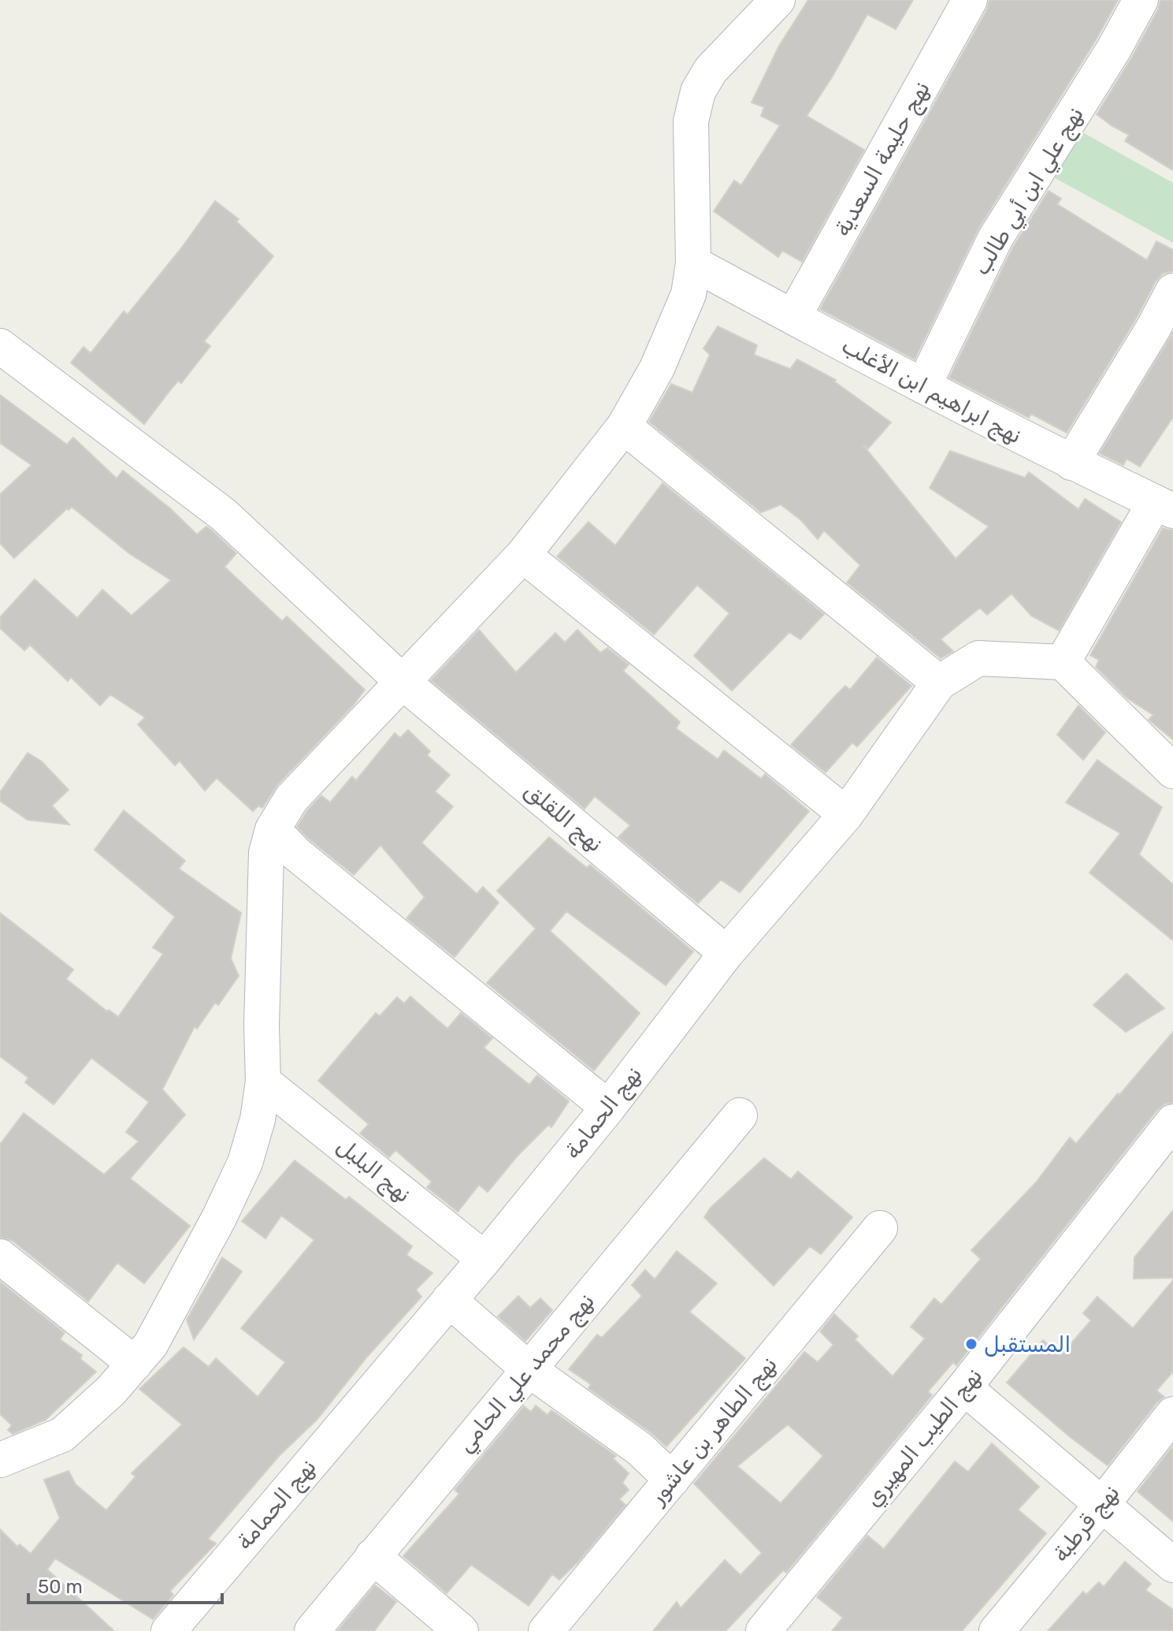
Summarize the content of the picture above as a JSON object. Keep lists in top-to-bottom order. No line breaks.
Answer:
{"streets":{"street":["نهج حليمة السعدية","نهج علي ابن أبي طالب","نهج ابراهيم ابن الأغلب","نهج اللقلق","نهج الحمامة","نهج البلبل","نهج محمد علي الحامي","نهج الطاهر بن عاشور","نهج الطيب المهيري","نهج قرطبة"]},"crossings":[["نهج حليمة السعدية","نهج ابراهيم ابن الأغلب"],["نهج علي ابن أبي طالب","نهج ابراهيم ابن الأغلب"],["نهج اللقلق","نهج الحمامة"],["نهج الحمامة","نهج البلبل"]],"places":["المستقبل"],"scale_bar":"50 m"}
